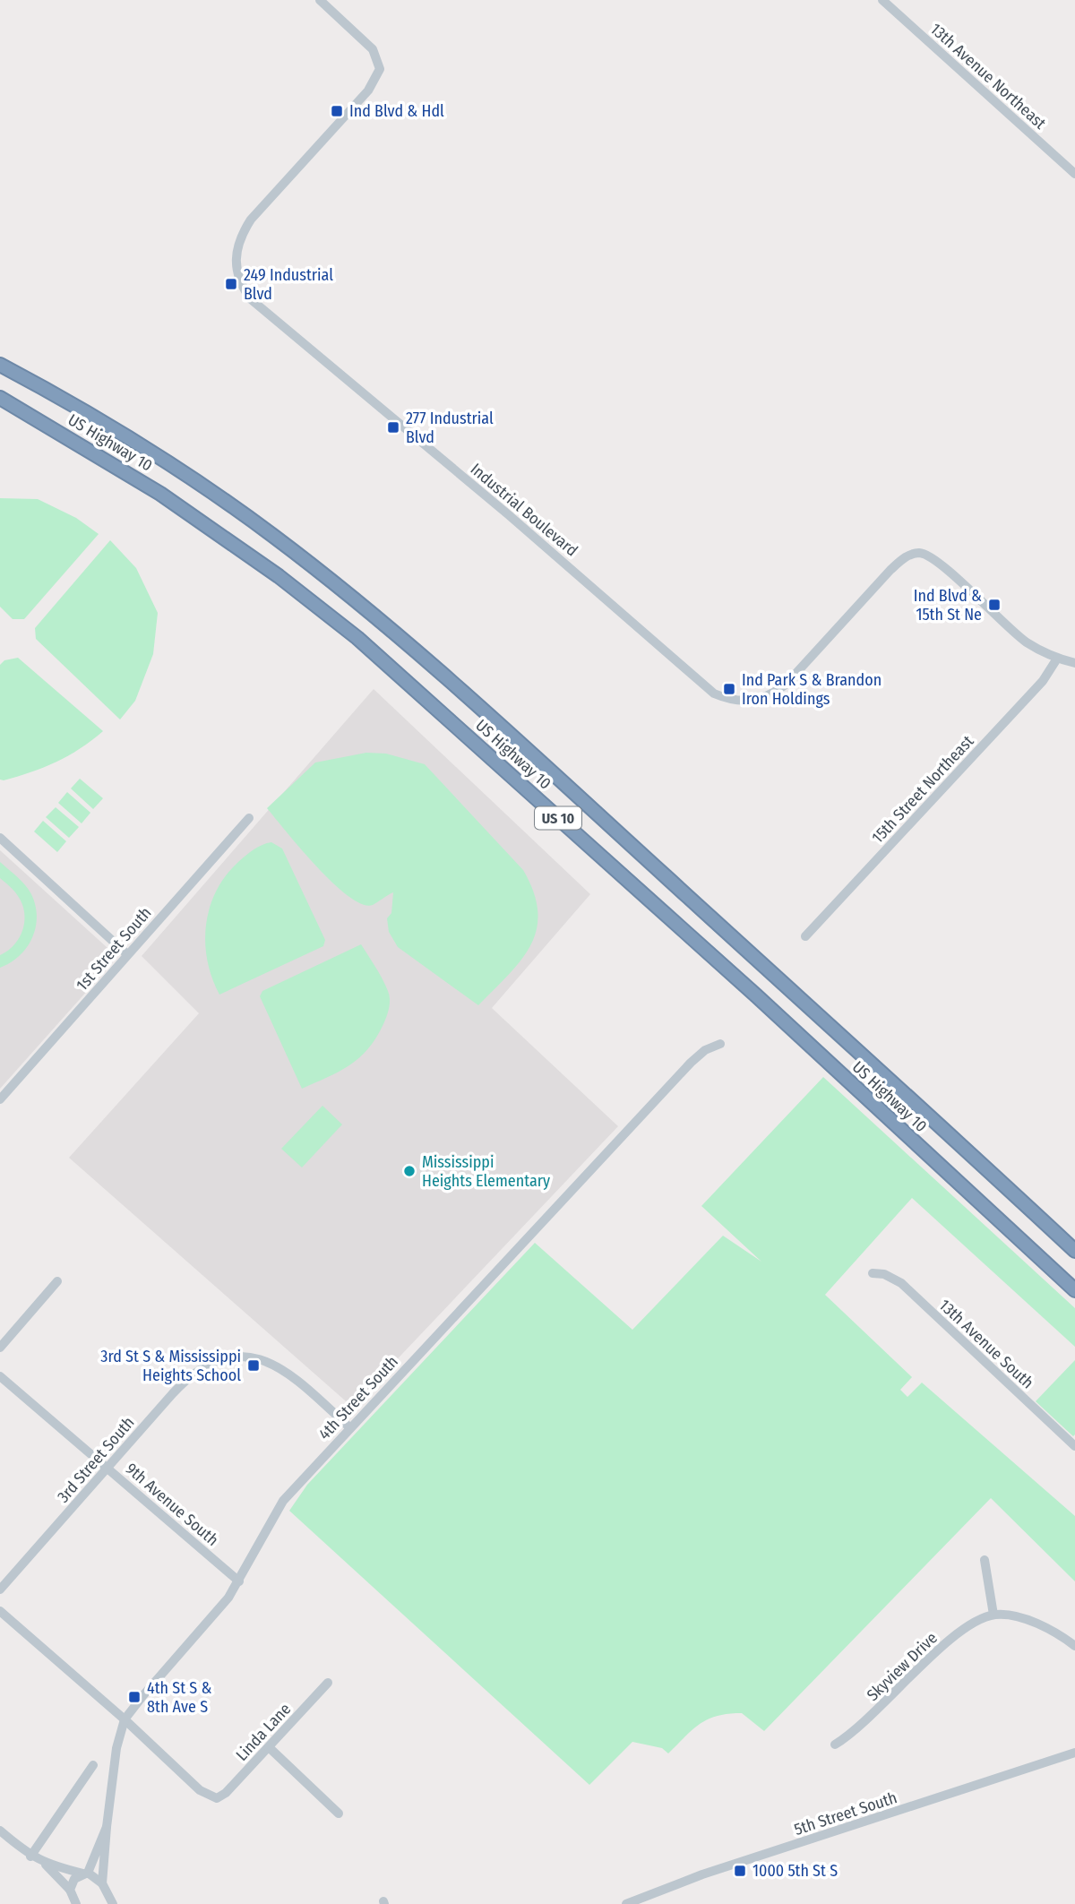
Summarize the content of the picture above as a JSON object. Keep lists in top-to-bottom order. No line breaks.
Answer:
{"streets":{"highway":["US Highway 10","US 10"],"street":["13th Avenue Northeast","Industrial Boulevard","15th Street Northeast","1st Street South","13th Avenue South","4th Street South","3rd Street South","9th Avenue South","Skyview Drive","Linda Lane","5th Street South"]},"crossings":[["Industrial Boulevard","15th Street Northeast"],["4th Street South","3rd Street South"],["4th Street South","9th Avenue South"],["4th Street South","Linda Lane"],["3rd Street South","9th Avenue South"]],"places":{"transit":["Ind Blvd & Hdl","249 Industrial Blvd","277 Industrial Blvd","Ind Blvd & 15th St Ne","Ind Park S & Brandon Iron Holdings","3rd St S & Mississippi Heights School","4th St S & 8th Ave S","1000 5th St S"],"other":["Mississippi Heights Elementary"]}}
